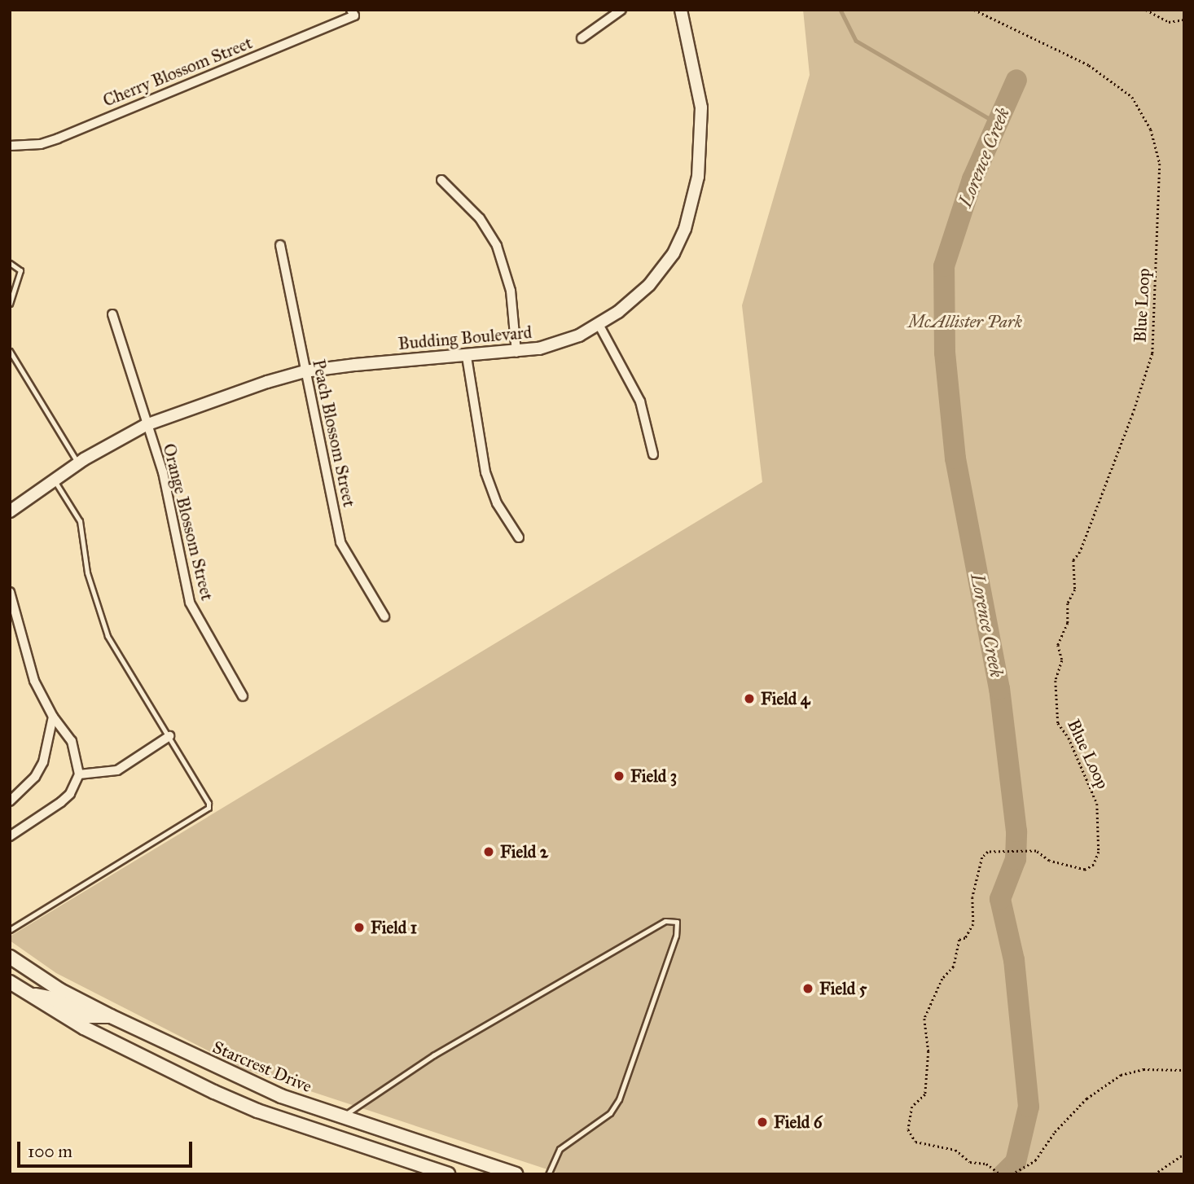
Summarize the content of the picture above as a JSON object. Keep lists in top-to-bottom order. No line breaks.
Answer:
{"streets":{"main road":["Starcrest Drive"],"street":["Cherry Blossom Street","Budding Boulevard","Peach Blossom Street","Orange Blossom Street"],"path":["Blue Loop"]},"crossings":[["Budding Boulevard","Peach Blossom Street"],["Budding Boulevard","Orange Blossom Street"]],"water":["Lorence Creek"],"parks":["McAllister Park"],"places":["Field 4","Field 3","Field 2","Field 1","Field 5","Field 6"],"scale_bar":"100 m"}
